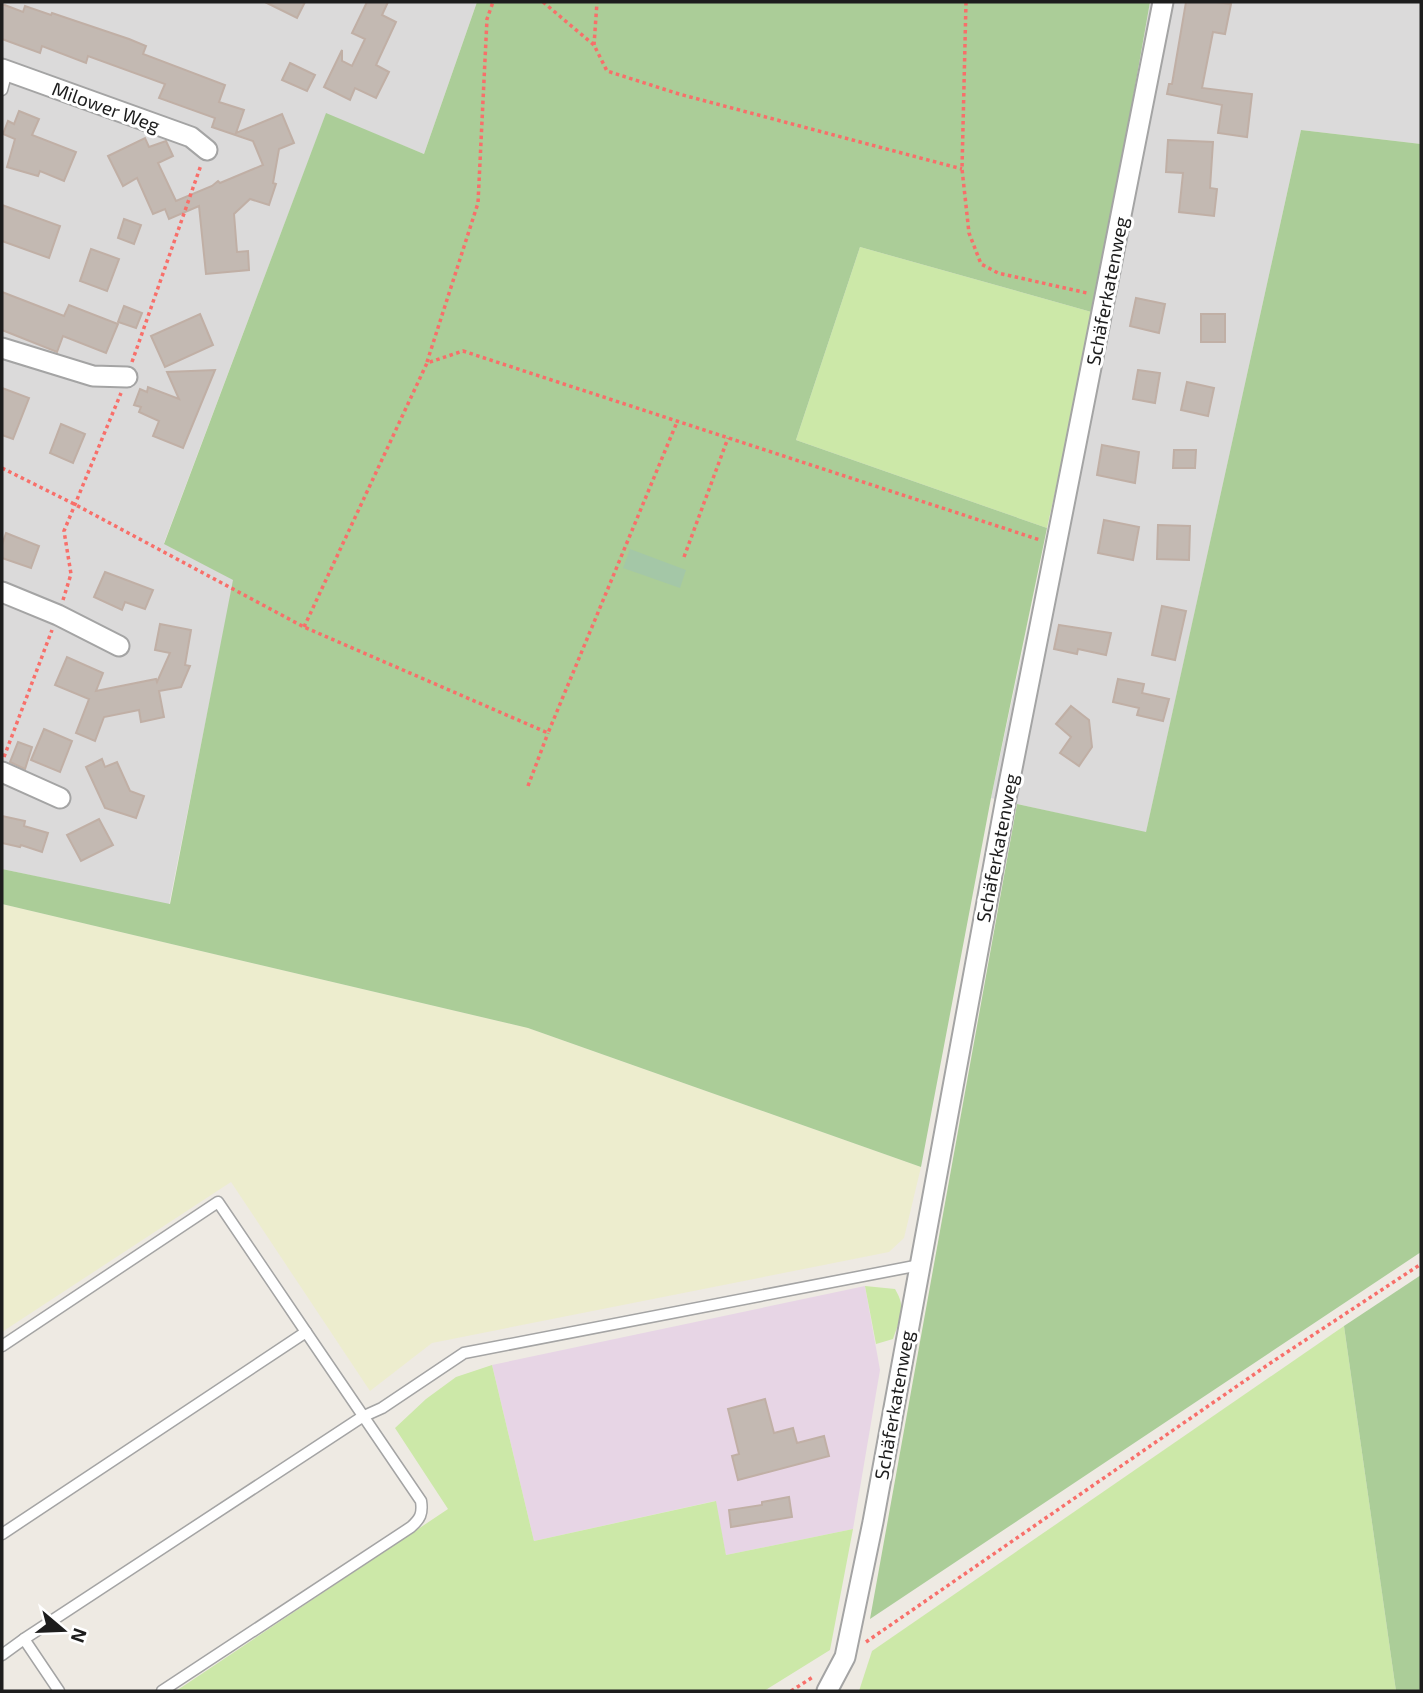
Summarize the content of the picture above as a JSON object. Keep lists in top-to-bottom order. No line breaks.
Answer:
{"streets":{"street":["Milower Weg","Schäferkatenweg"]},"north":"right"}
